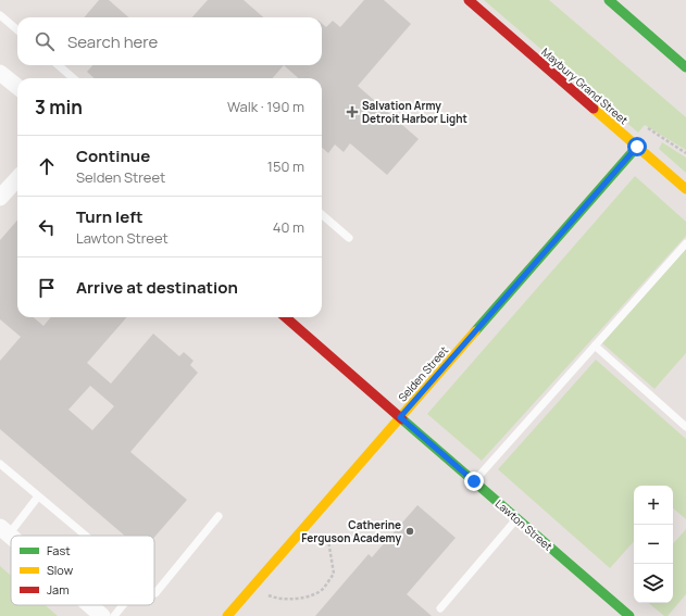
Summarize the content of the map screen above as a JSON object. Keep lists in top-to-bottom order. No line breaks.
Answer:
{"streets":{"main road":["Maybury Grand Street","Selden Street","Lawton Street"]},"crossings":[["Maybury Grand Street","Selden Street"],["Selden Street","Lawton Street"]],"places":{"health":["Salvation Army Detroit Harbor Light"],"other":["Catherine Ferguson Academy"]},"legend":["Fast","Slow","Jam"],"page":{"search":"Search here","heading":["3 min","Walk · 190 m"],"list":[["Continue","Selden Street","150 m"],["Turn left","Lawton Street","40 m"],"Arrive at destination"],"map_buttons":["+","−"]}}
